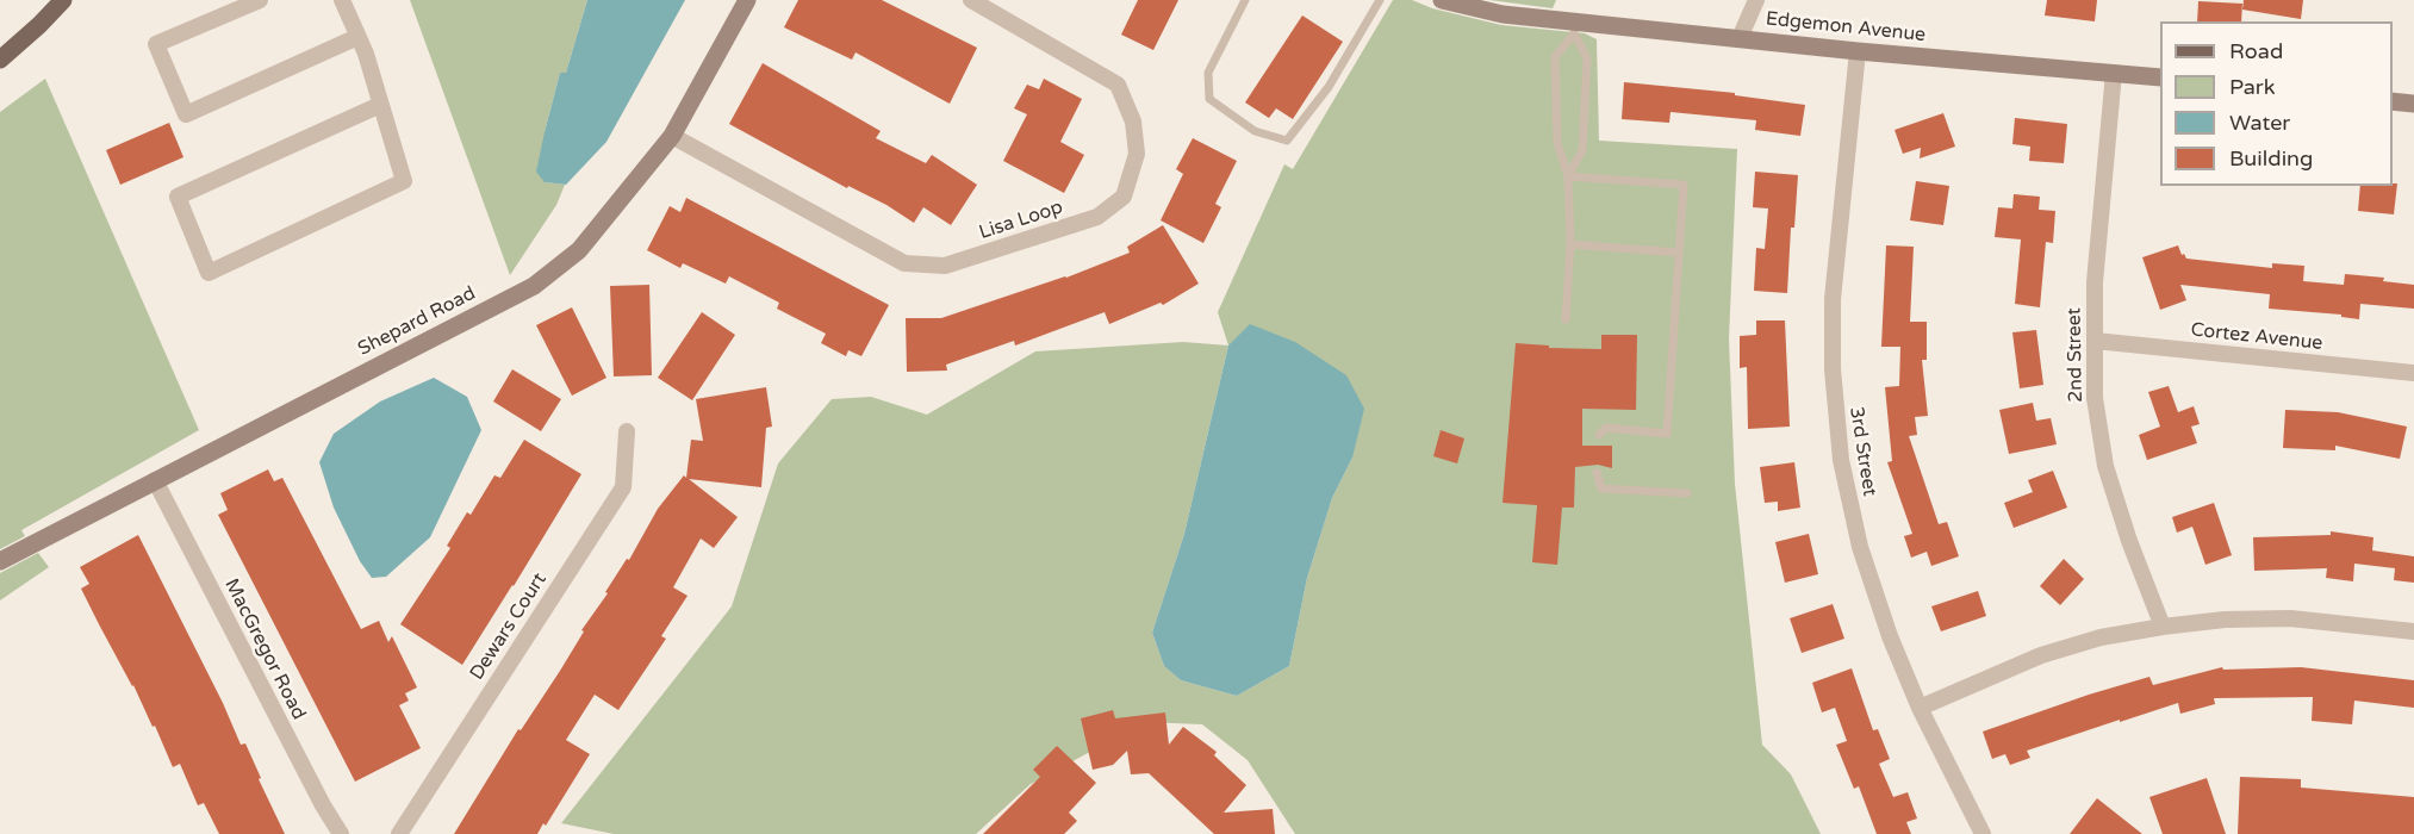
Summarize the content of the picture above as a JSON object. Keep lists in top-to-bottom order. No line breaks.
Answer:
{"streets":{"street":["Edgemon Avenue","Lisa Loop","Shepard Road","Cortez Avenue","2nd Street","3rd Street","Dewars Court","MacGregor Road"]},"crossings":[["Edgemon Avenue","2nd Street"],["Edgemon Avenue","3rd Street"],["Lisa Loop","Shepard Road"],["Shepard Road","MacGregor Road"],["Cortez Avenue","2nd Street"]],"legend":["Road","Park","Water","Building"]}
